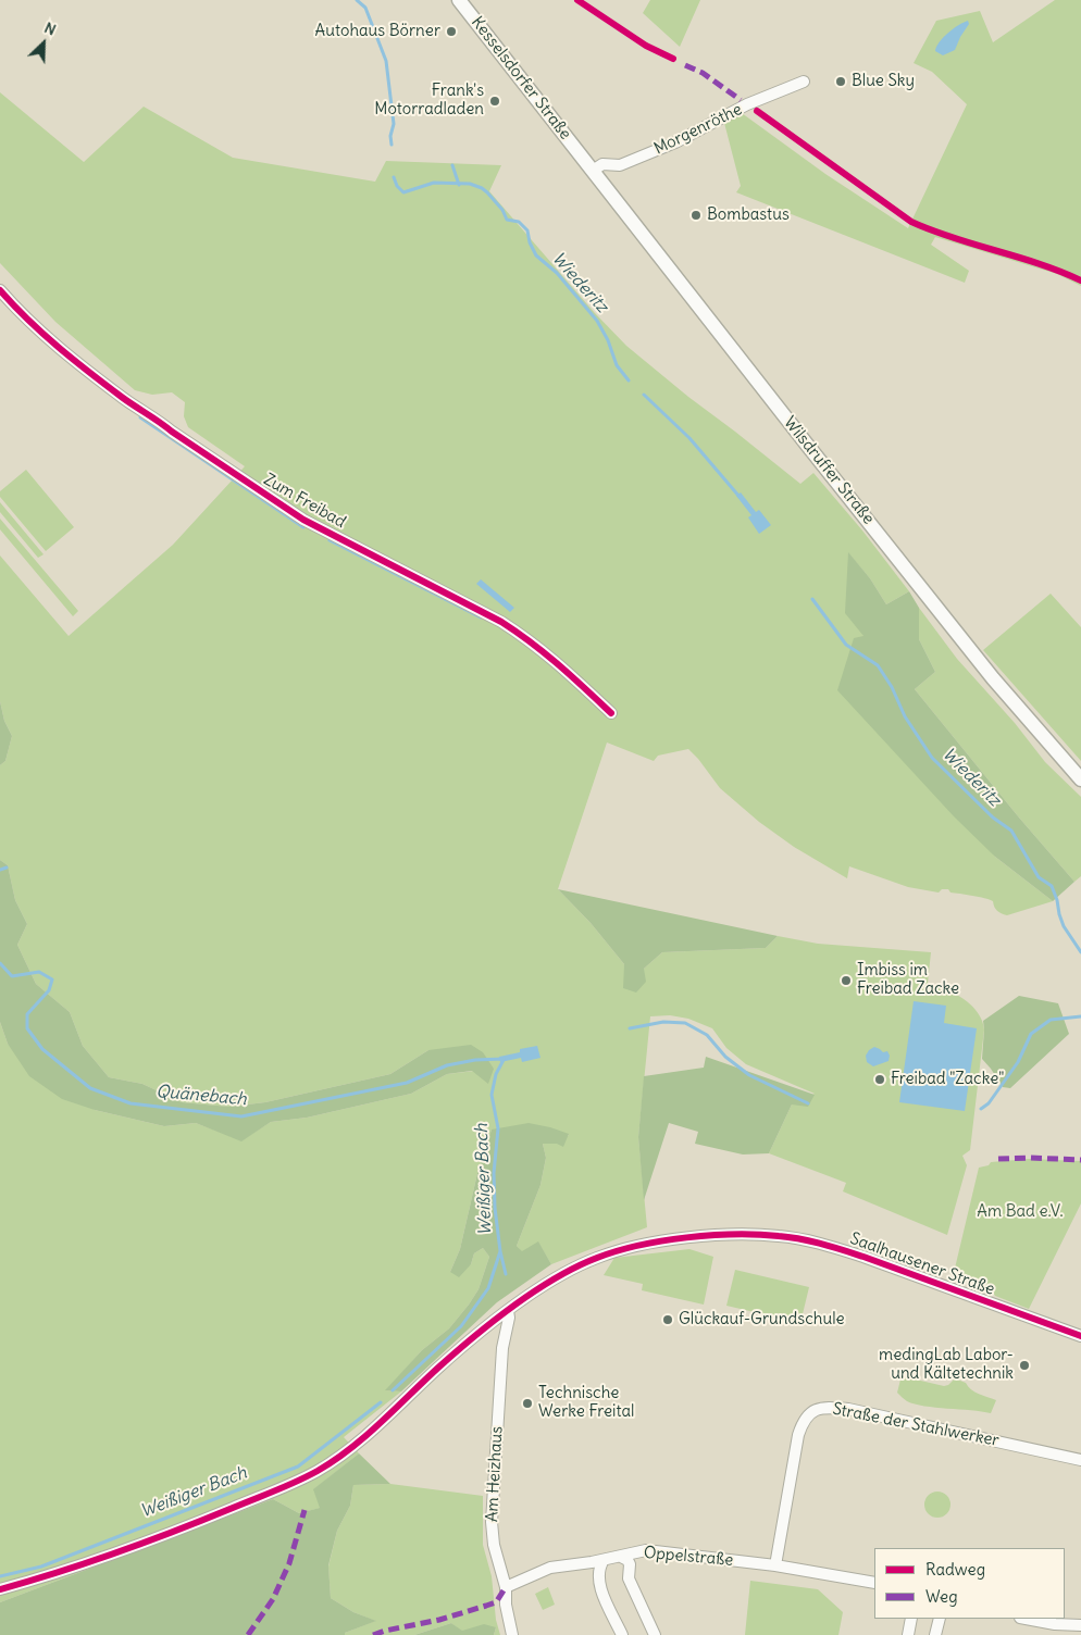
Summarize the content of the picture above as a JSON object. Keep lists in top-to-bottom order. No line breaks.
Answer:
{"streets":{"main road":["Kesselsdorfer Straße","Wilsdruffer Straße"],"street":["Morgenröthe","Zum Freibad","Saalhausener Straße","Straße der Stahlwerker","Am Heizhaus","Oppelstraße"]},"crossings":[["Kesselsdorfer Straße","Wilsdruffer Straße"],["Morgenröthe","Wilsdruffer Straße"],["Saalhausener Straße","Am Heizhaus"],["Straße der Stahlwerker","Oppelstraße"],["Am Heizhaus","Oppelstraße"]],"water":["Wiederitz","Quänebach","Weißiger Bach"],"parks":["Am Bad e.V."],"places":["Autohaus Börner","Blue Sky","Frank's Motorradladen","Bombastus","Imbiss im Freibad Zacke","Freibad \"Zacke\"","Glückauf-Grundschule","medingLab Labor- und Kältetechnik","Technische Werke Freital"],"legend":["Radweg","Weg"],"north":"top right"}
